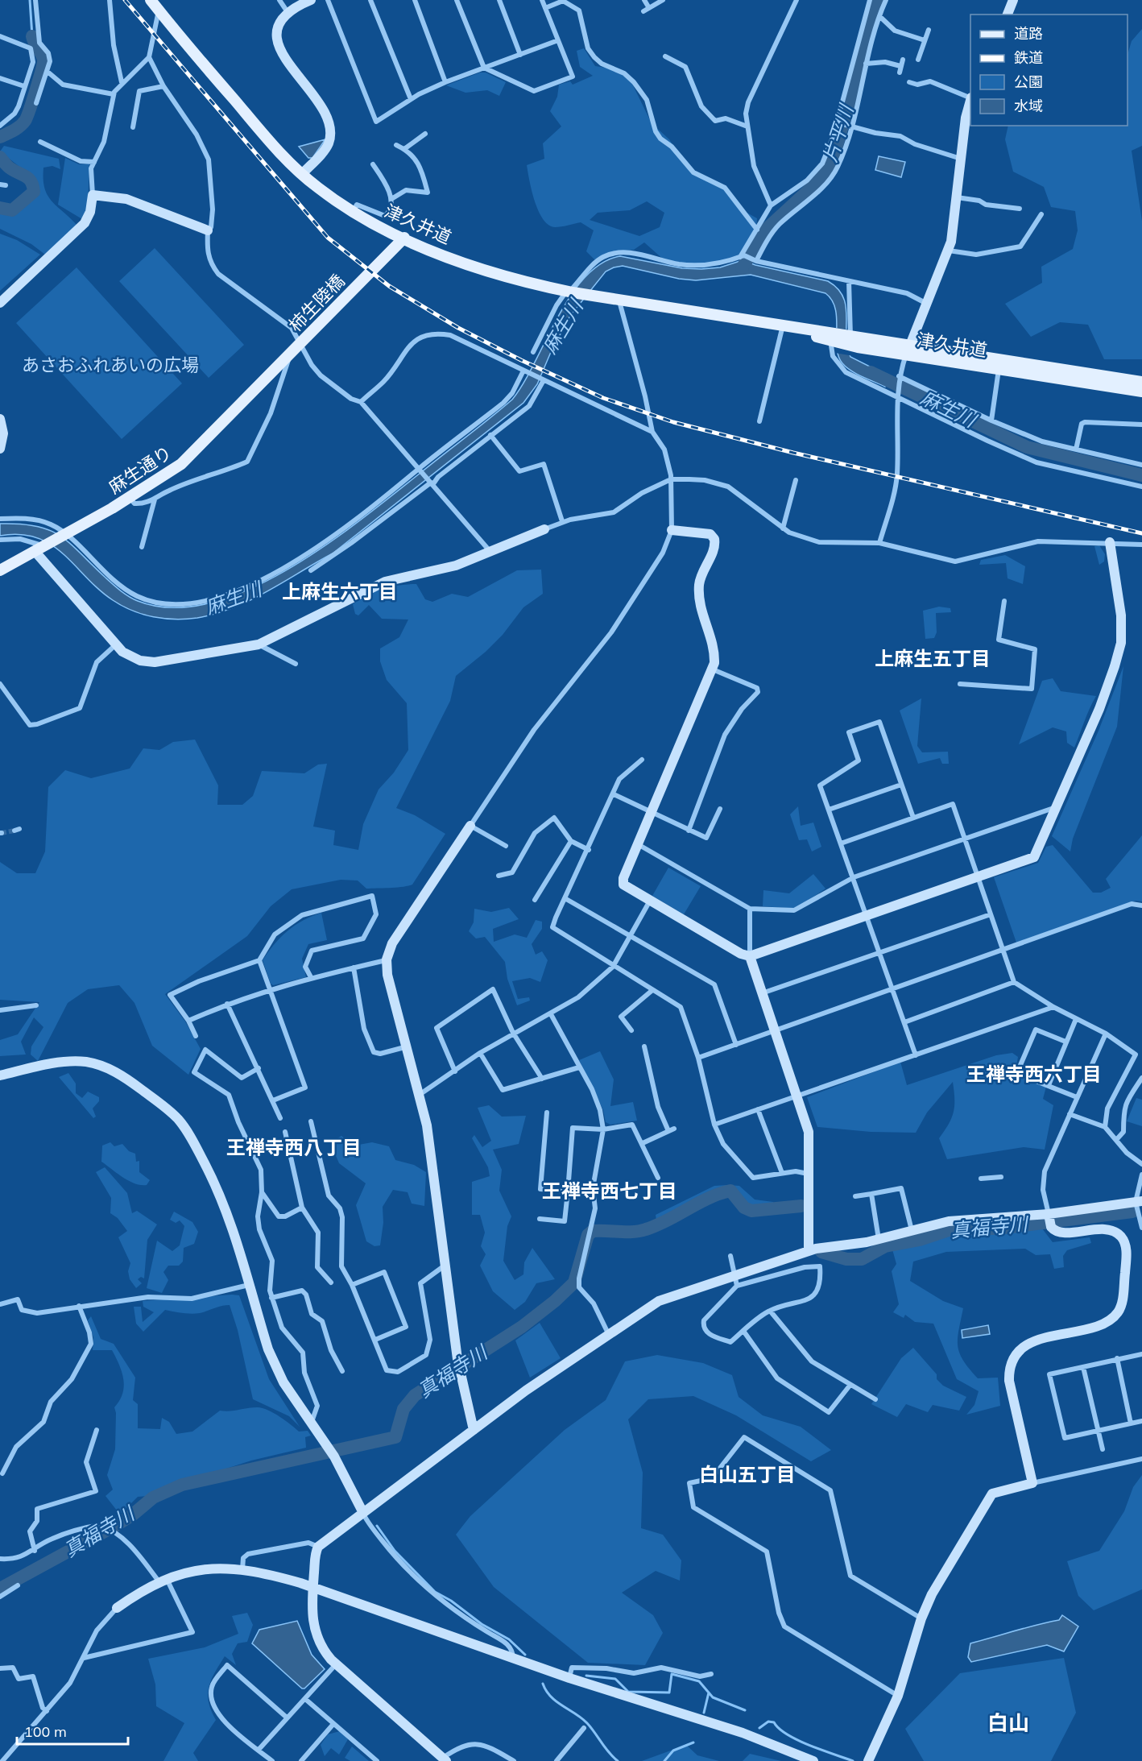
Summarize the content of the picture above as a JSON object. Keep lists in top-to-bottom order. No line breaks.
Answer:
{"streets":{"main road":["津久井道","柿生陸橋","麻生通り"]},"crossings":[["津久井道","柿生陸橋"],["柿生陸橋","麻生通り"]],"districts":["上麻生六丁目","上麻生五丁目","王禅寺西六丁目","王禅寺西八丁目","王禅寺西七丁目","白山五丁目","白山"],"water":["片平川","麻生川","真福寺川"],"parks":["あさおふれあいの広場"],"legend":["道路","鉄道","公園","水域"],"scale_bar":"100 m"}
